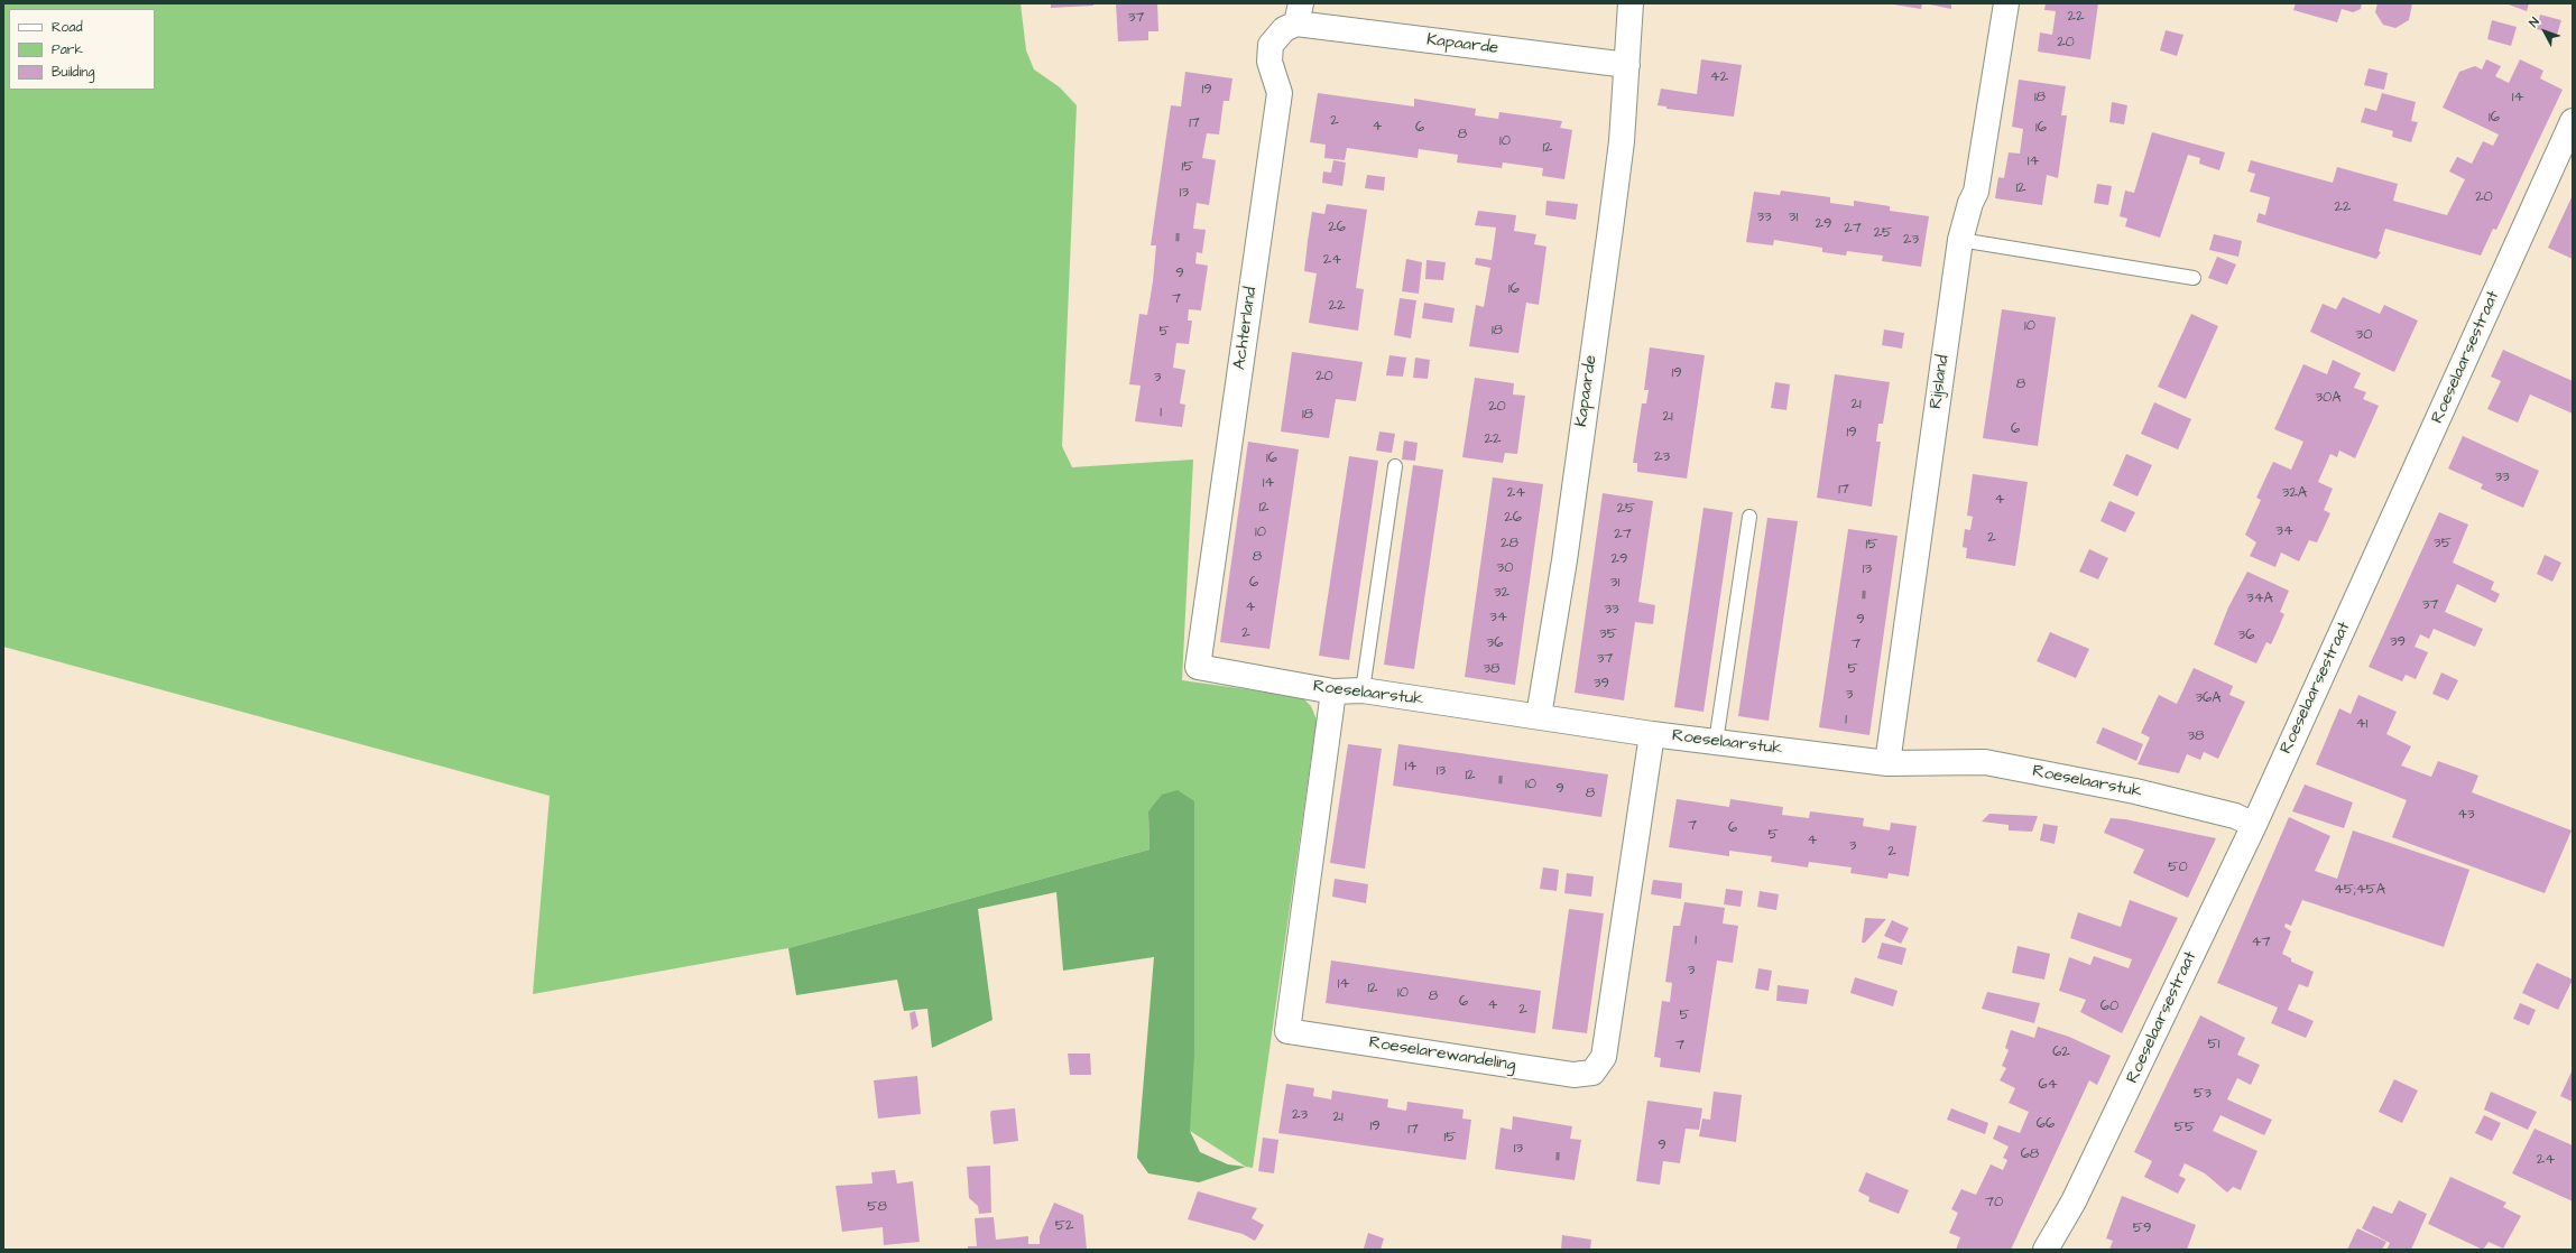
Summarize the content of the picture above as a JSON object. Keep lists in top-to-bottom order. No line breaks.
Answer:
{"streets":{"street":["Kapaarde","Achterland","Roeselaarsestraat","Rijsland","Roeselaarstuk","Roeselarewandeling"]},"crossings":[["Kapaarde","Achterland"],["Kapaarde","Roeselaarstuk"],["Achterland","Roeselaarstuk"],["Roeselaarsestraat","Roeselaarstuk"],["Rijsland","Roeselaarstuk"],["Roeselaarstuk","Roeselarewandeling"]],"house_numbers":["22","37","20","42","19","18","14","16","2","17","4","6","16","8","10","12","14","15","12","13","20","22","33","31","29","26","27","25","11","23","24","9","16","7","22","10","18","5","30","19","20","3","8","30A","21","20","1","18","21","6","19","22","23","16","33","14","17","24","32A","4","12","25","26","34","10","27","2","28","35","15","8","29","30","13","6","31","32","11","34A","37","4","33","34","9","2","35","36","39","36","7","37","38","5","39","3","36A","1","41","38","14","13","12","11","10","9","8","43","7","6","5","4","3","2","50","45;45A","1","47","3","14","12","10","8","6","4","60","2","5","51","7","62","64","53","23","21","66","19","55","17","15","9","13","68","11","24","70","58","52","59"],"legend":["Road","Park","Building"],"north":"top left"}
